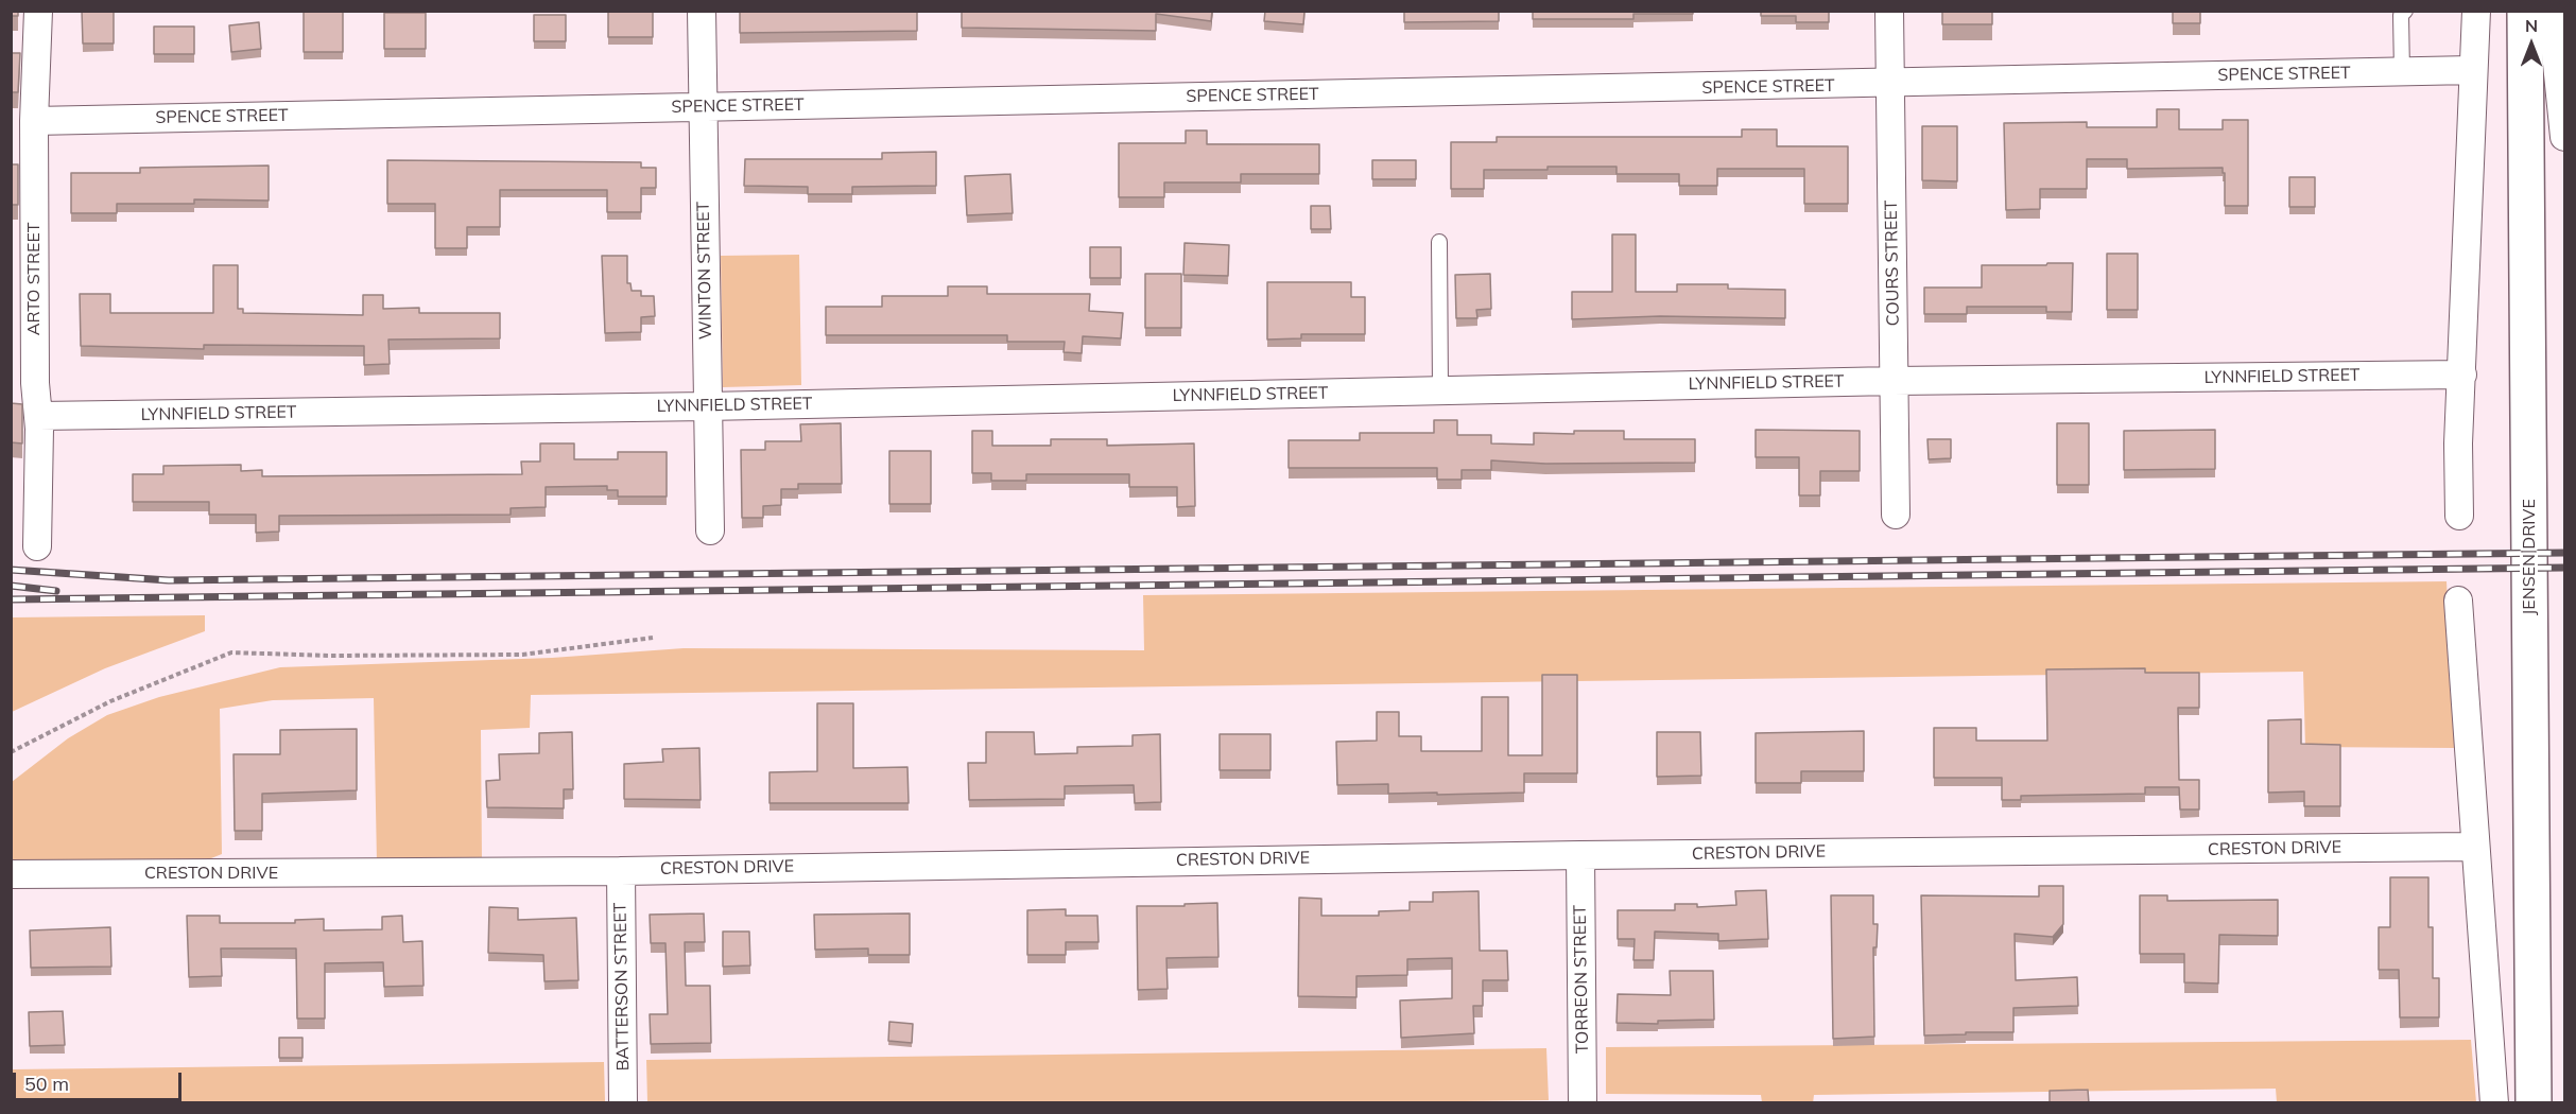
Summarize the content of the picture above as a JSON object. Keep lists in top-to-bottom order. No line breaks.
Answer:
{"streets":{"main road":["JENSEN DRIVE"],"street":["SPENCE STREET","COURS STREET","WINTON STREET","ARTO STREET","LYNNFIELD STREET","CRESTON DRIVE","TORREON STREET","BATTERSON STREET"]},"crossings":[["SPENCE STREET","COURS STREET"],["SPENCE STREET","WINTON STREET"],["SPENCE STREET","ARTO STREET"],["COURS STREET","LYNNFIELD STREET"],["WINTON STREET","LYNNFIELD STREET"],["ARTO STREET","LYNNFIELD STREET"],["CRESTON DRIVE","TORREON STREET"],["CRESTON DRIVE","BATTERSON STREET"]],"scale_bar":"50 m","north":"top"}
